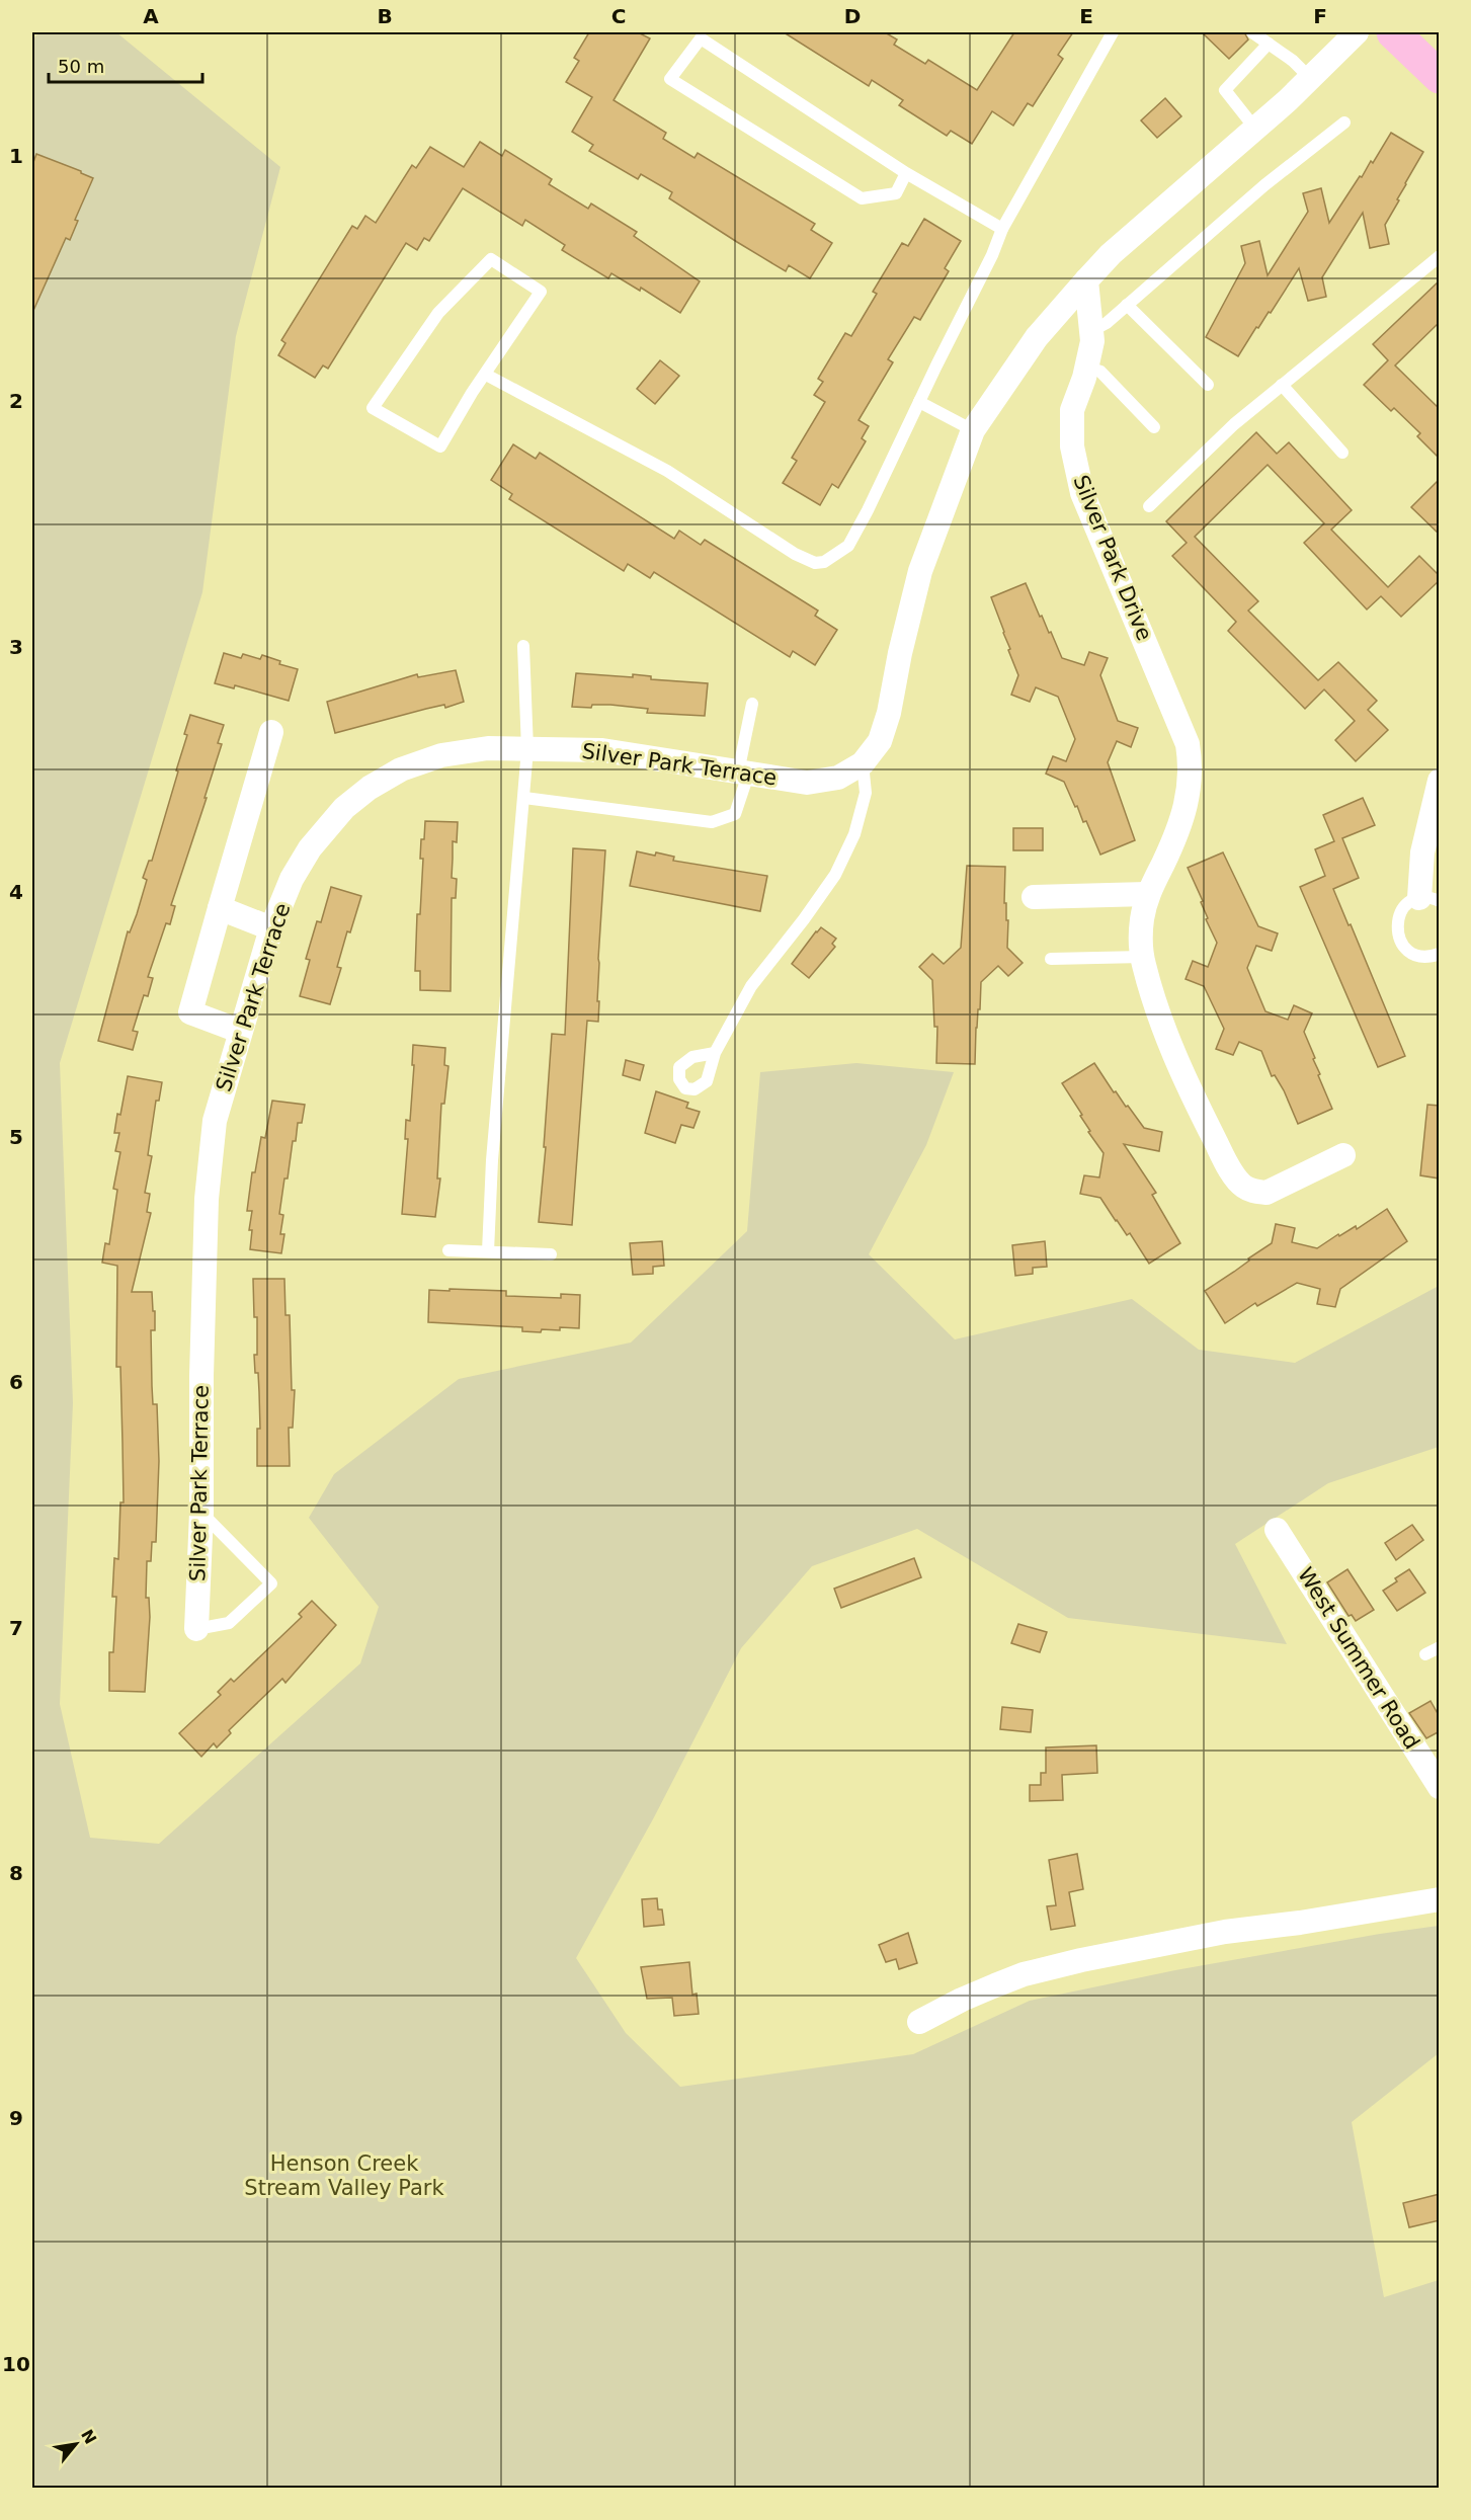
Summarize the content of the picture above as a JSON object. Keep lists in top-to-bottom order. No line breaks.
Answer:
{"streets":{"street":["Silver Park Drive","Silver Park Terrace","West Summer Road"]},"crossings":[["Silver Park Drive","Silver Park Terrace"]],"parks":["Henson Creek Stream Valley Park"],"scale_bar":"50 m","north":"top right","grid":{"columns":["A","B","C","D","E","F"],"rows":["1","2","3","4","5","6","7","8","9","10"]}}
